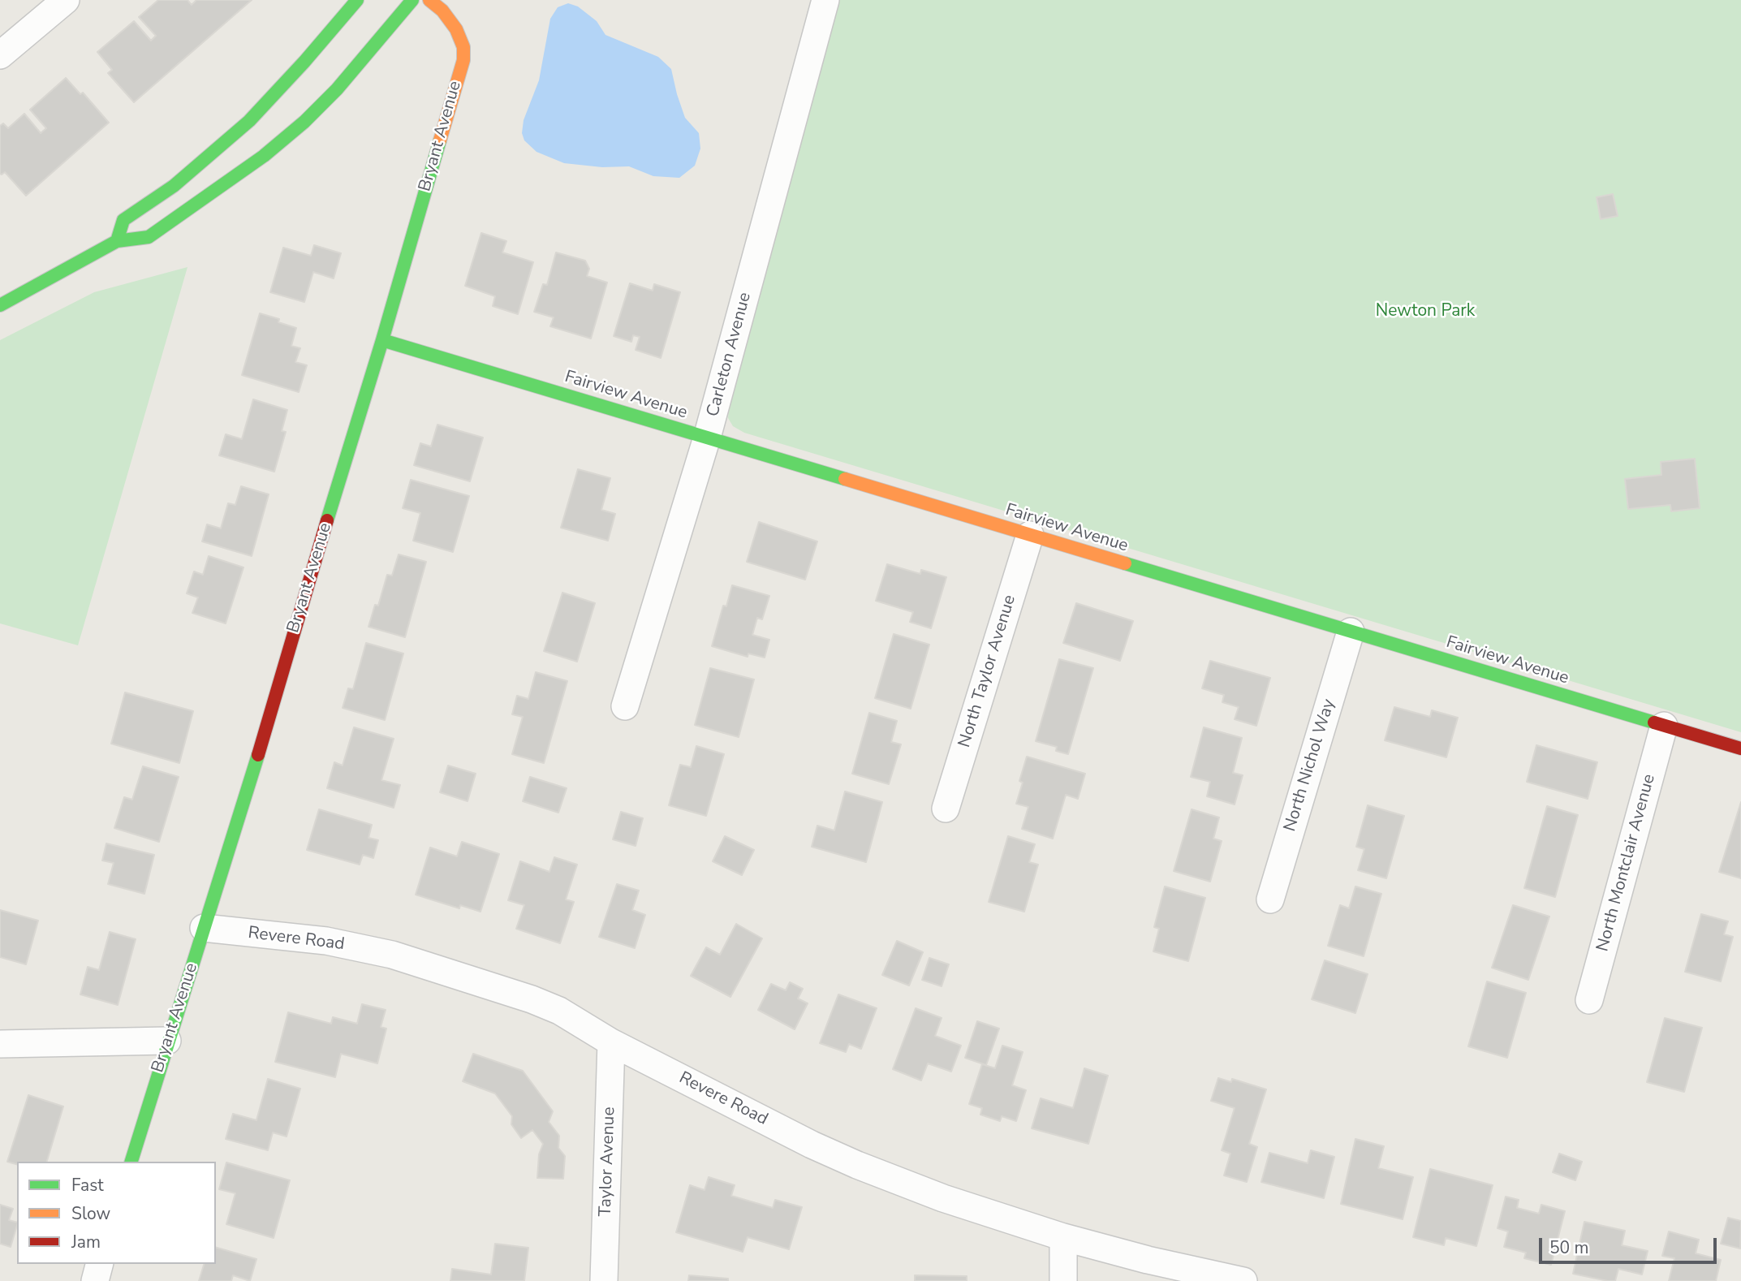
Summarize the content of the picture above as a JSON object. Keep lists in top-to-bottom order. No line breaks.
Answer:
{"streets":{"street":["Bryant Avenue","Carleton Avenue","Fairview Avenue","North Taylor Avenue","North Nichol Way","North Montclair Avenue","Revere Road","Taylor Avenue"]},"crossings":[["Bryant Avenue","Fairview Avenue"],["Bryant Avenue","Revere Road"],["Carleton Avenue","Fairview Avenue"],["Fairview Avenue","North Taylor Avenue"],["Fairview Avenue","North Nichol Way"],["Fairview Avenue","North Montclair Avenue"],["Revere Road","Taylor Avenue"]],"parks":["Newton Park"],"legend":["Fast","Slow","Jam"],"scale_bar":"50 m"}
